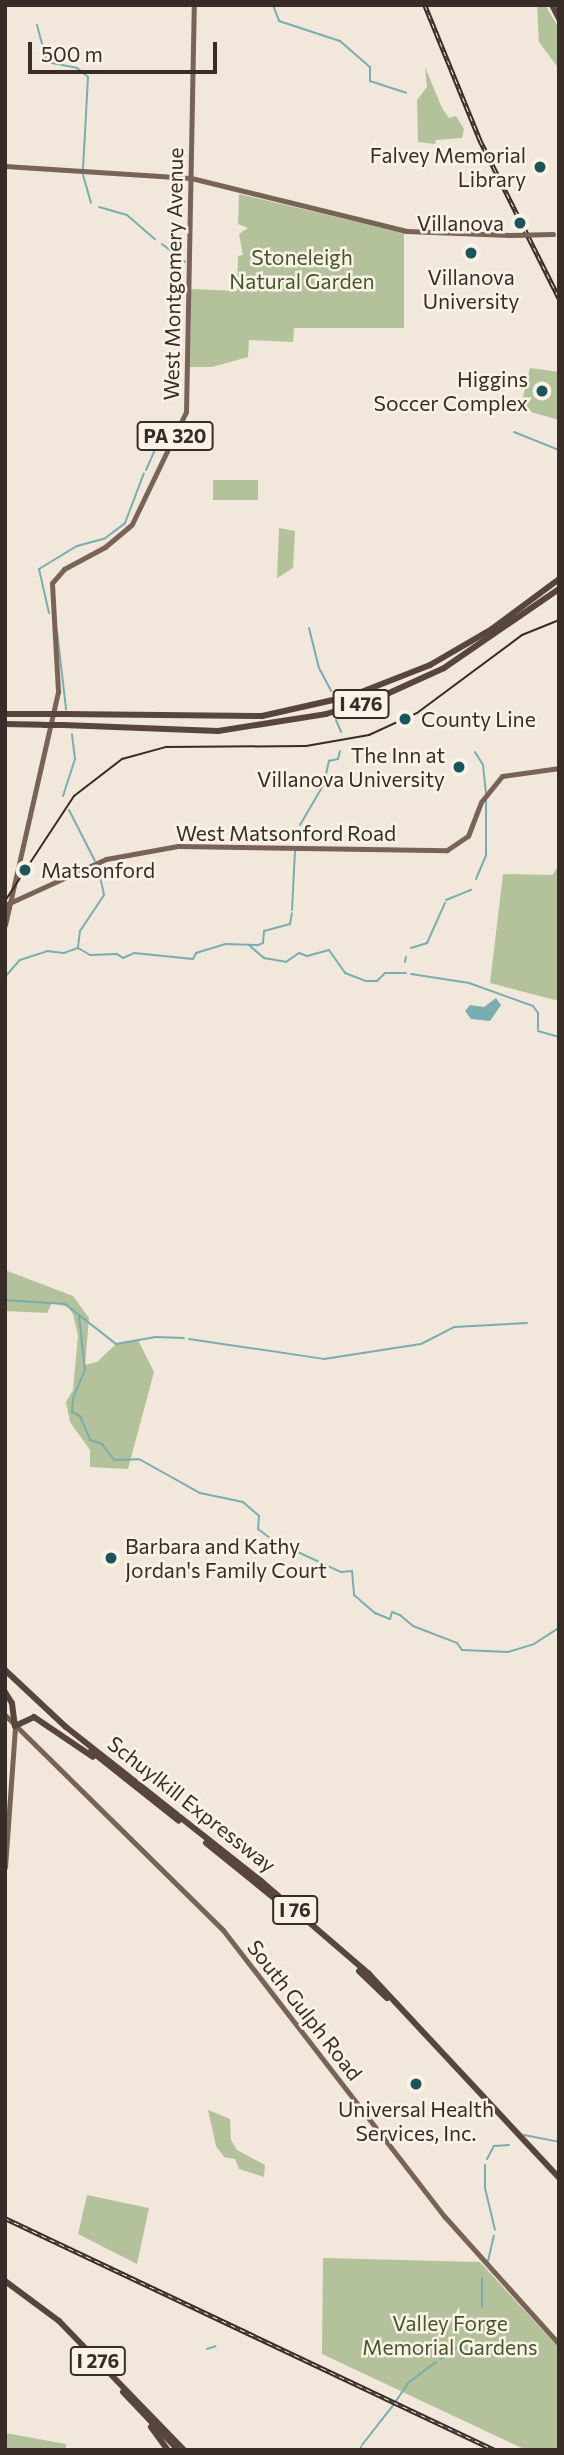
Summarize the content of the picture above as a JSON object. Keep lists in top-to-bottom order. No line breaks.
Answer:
{"streets":{"highway":["I 476","Schuylkill Expressway","I 76","I 276"],"main road":["West Montgomery Avenue","PA 320","West Matsonford Road","South Gulph Road"]},"crossings":[["West Montgomery Avenue","PA 320"],["West Montgomery Avenue","West Matsonford Road"],["PA 320","West Matsonford Road"]],"parks":["Stoneleigh Natural Garden","Valley Forge Memorial Gardens"],"places":["Falvey Memorial Library","Villanova","Villanova University","Higgins Soccer Complex","County Line","The Inn at Villanova University","Matsonford","Barbara and Kathy Jordan's Family Court","Universal Health Services, Inc."],"scale_bar":"500 m"}
